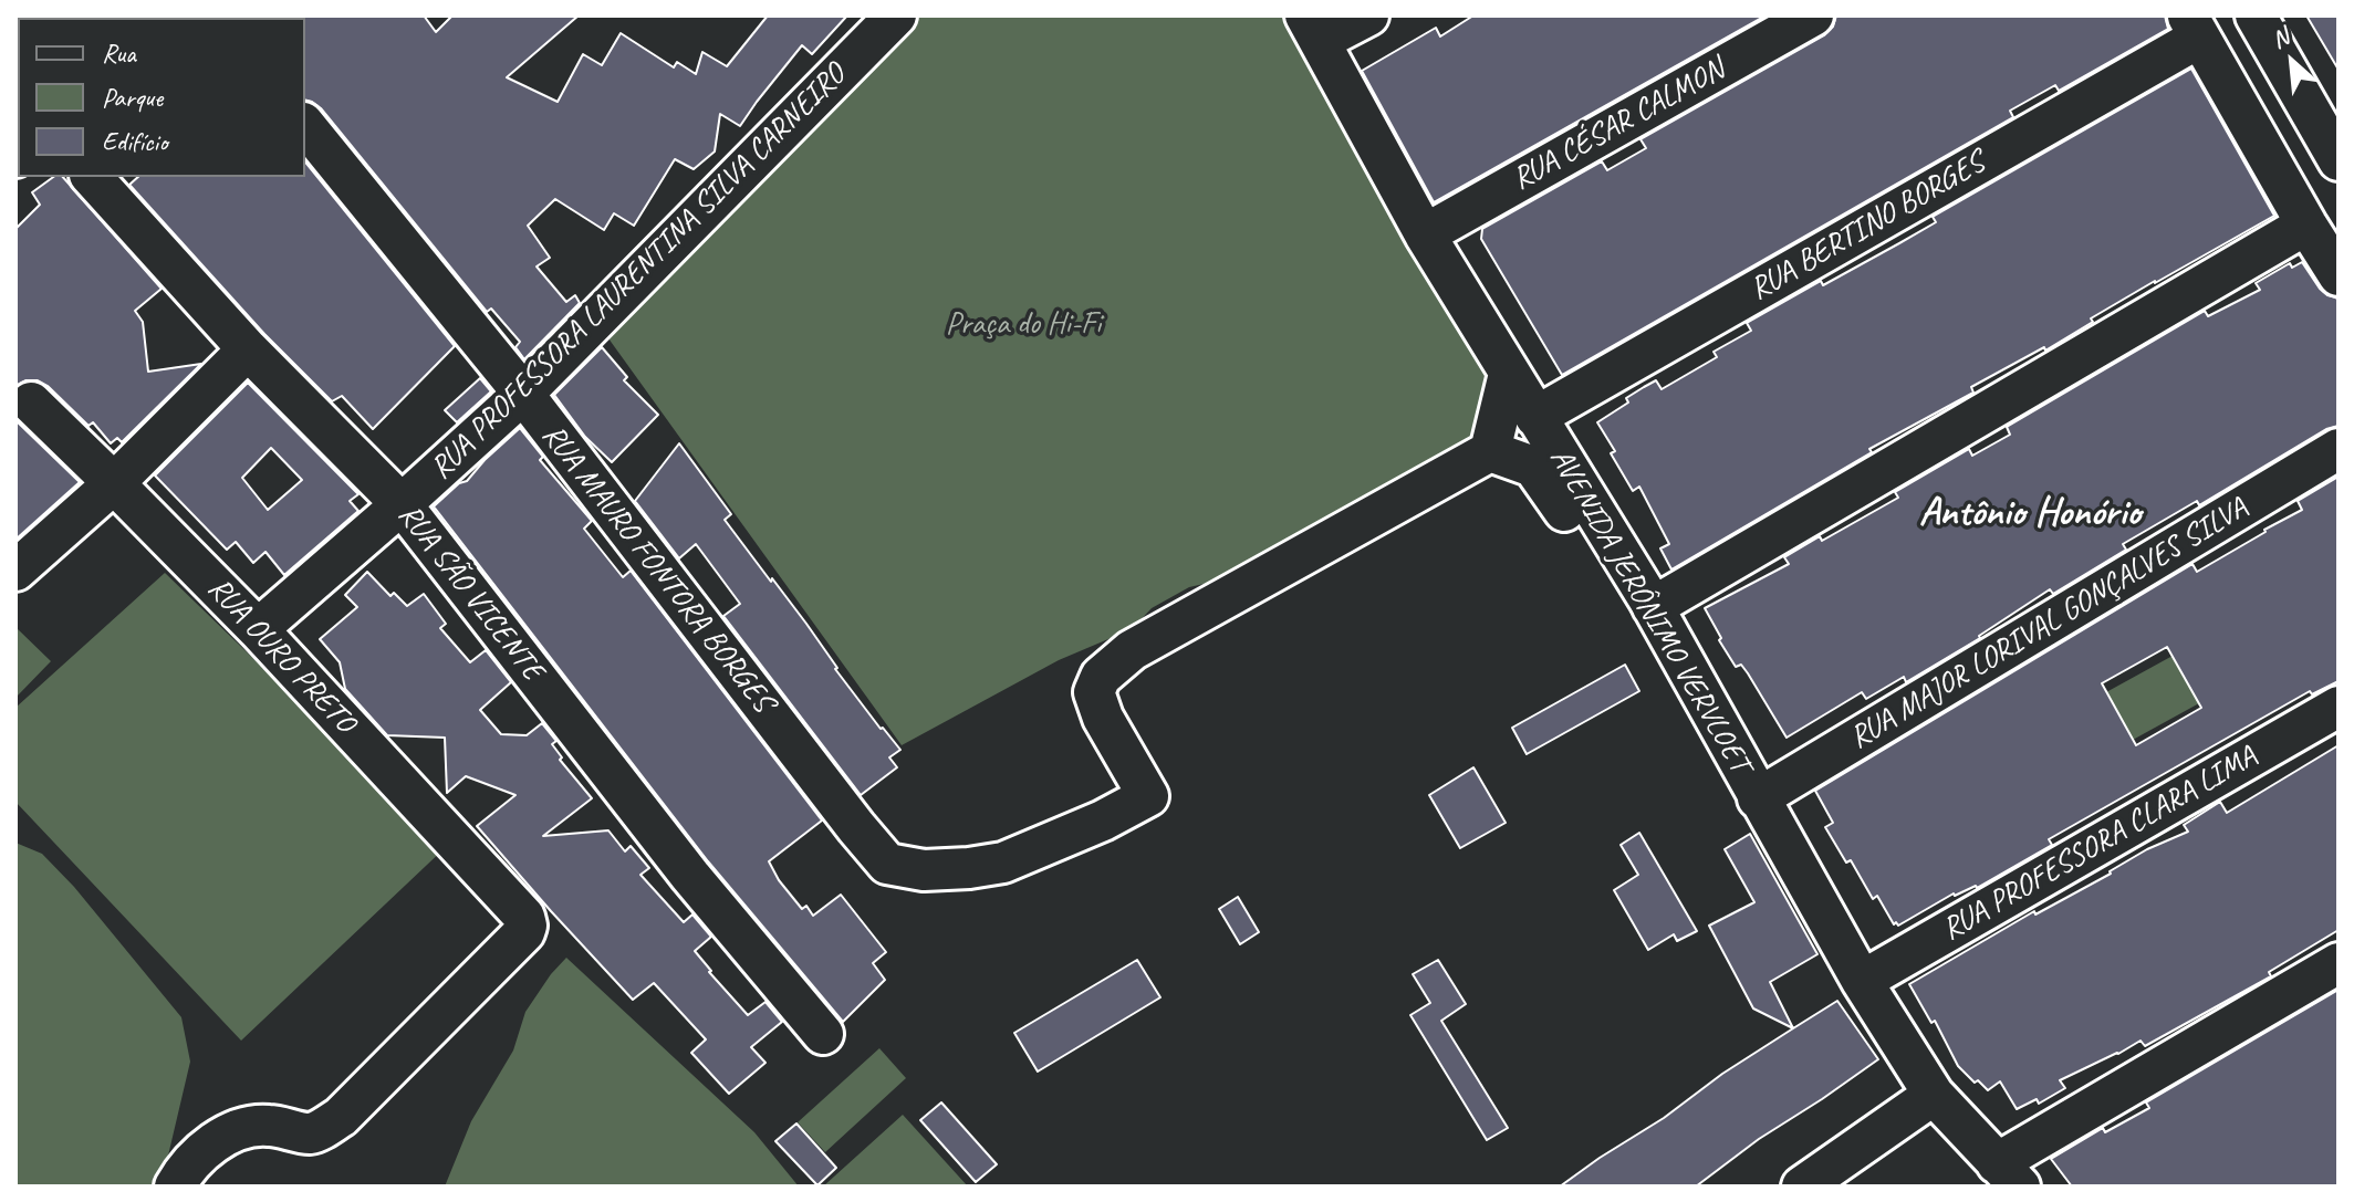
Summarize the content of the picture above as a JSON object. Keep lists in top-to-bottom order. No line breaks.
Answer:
{"streets":{"street":["RUA CÉSAR CALMON","RUA BERTINO BORGES","RUA PROFESSORA LAURENTINA SILVA CARNEIRO","RUA MAURO FONTORA BORGES","RUA SÃO VICENTE","AVENIDA JERÔNIMO VERVLOET","RUA MAJOR LORIVAL GONÇALVES SILVA","RUA OURO PRETO","RUA PROFESSORA CLARA LIMA"]},"crossings":[["RUA CÉSAR CALMON","AVENIDA JERÔNIMO VERVLOET"],["RUA BERTINO BORGES","AVENIDA JERÔNIMO VERVLOET"],["RUA PROFESSORA LAURENTINA SILVA CARNEIRO","RUA MAURO FONTORA BORGES"],["RUA PROFESSORA LAURENTINA SILVA CARNEIRO","RUA SÃO VICENTE"],["RUA PROFESSORA LAURENTINA SILVA CARNEIRO","RUA OURO PRETO"],["AVENIDA JERÔNIMO VERVLOET","RUA MAJOR LORIVAL GONÇALVES SILVA"],["AVENIDA JERÔNIMO VERVLOET","RUA PROFESSORA CLARA LIMA"]],"districts":["Antônio Honório"],"parks":["Praça do Hi-Fi"],"legend":["Rua","Parque","Edifício"],"north":"top left"}
